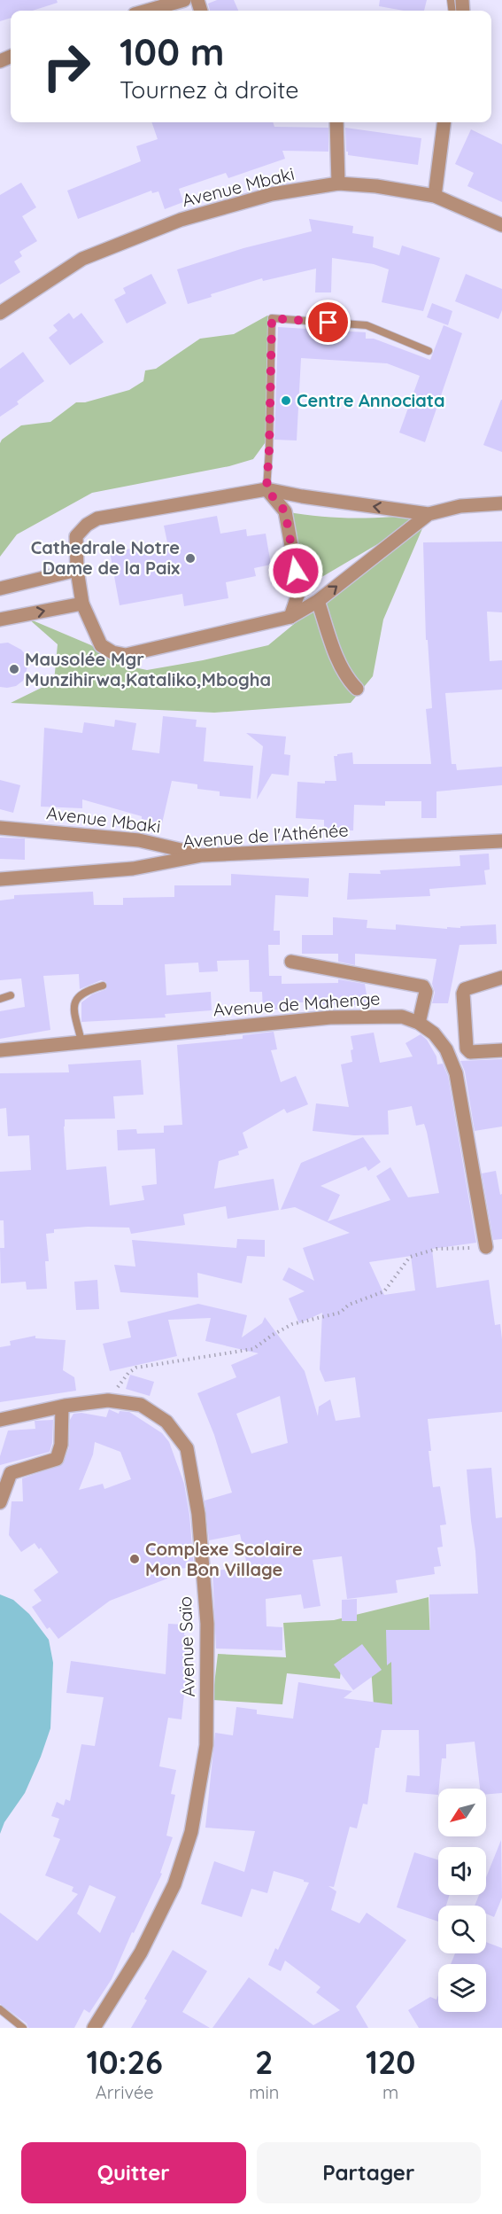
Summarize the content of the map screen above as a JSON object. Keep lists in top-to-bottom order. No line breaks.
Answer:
{"streets":{"street":["Avenue Mbaki","Avenue de l'Athénée","Avenue de Mahenge","Avenue Saïo"]},"crossings":[["Avenue Mbaki","Avenue de l'Athénée"]],"places":["Centre Annociata","Cathedrale Notre Dame de la Paix","Mausolée Mgr Munzihirwa,Kataliko,Mbogha","Complexe Scolaire Mon Bon Village"],"north":"bottom left","page":{"turn":["100 m","Tournez à droite"],"eta":["10:26","Arrivée","2","min","120","m"],"buttons":["Quitter","Partager"]}}
